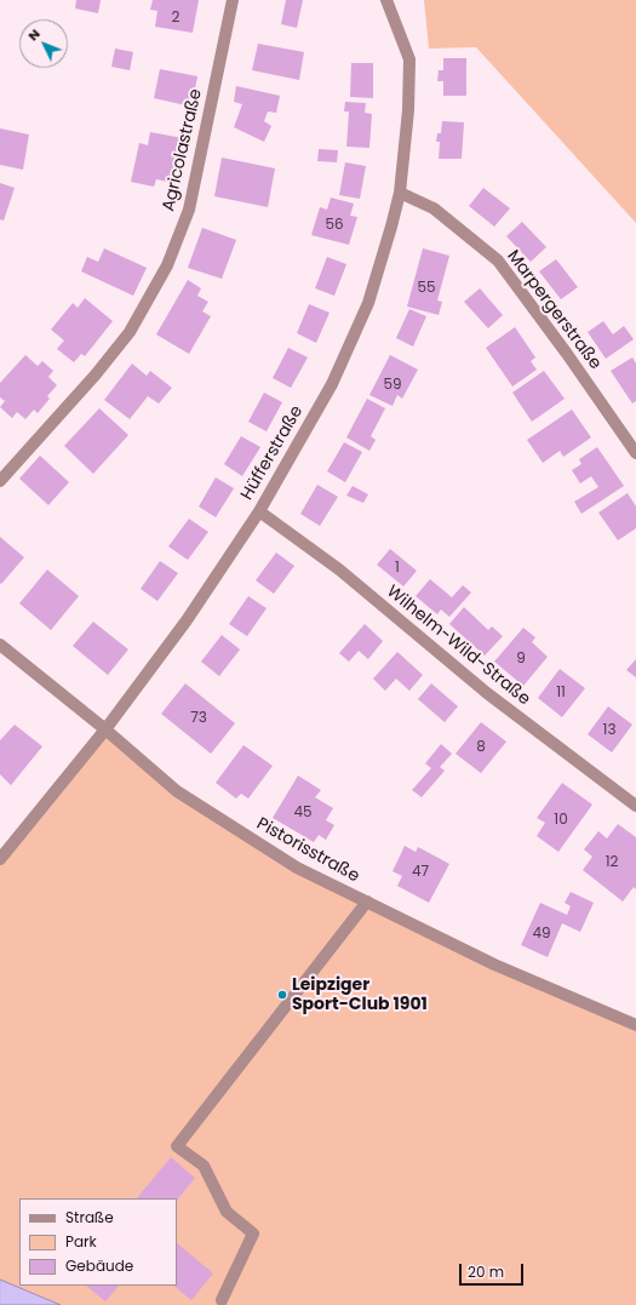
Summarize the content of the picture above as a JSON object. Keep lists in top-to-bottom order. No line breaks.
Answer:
{"streets":{"street":["Agricolastraße","Marpergerstraße","Hüfferstraße","Wilhelm-Wild-Straße","Pistorisstraße"]},"crossings":[["Marpergerstraße","Hüfferstraße"],["Hüfferstraße","Wilhelm-Wild-Straße"],["Hüfferstraße","Pistorisstraße"]],"places":["Leipziger Sport-Club 1901"],"house_numbers":["2","56","55","59","1","9","11","73","13","8","45","10","12","47","49"],"legend":["Straße","Park","Gebäude"],"scale_bar":"20 m","north":"top left"}
